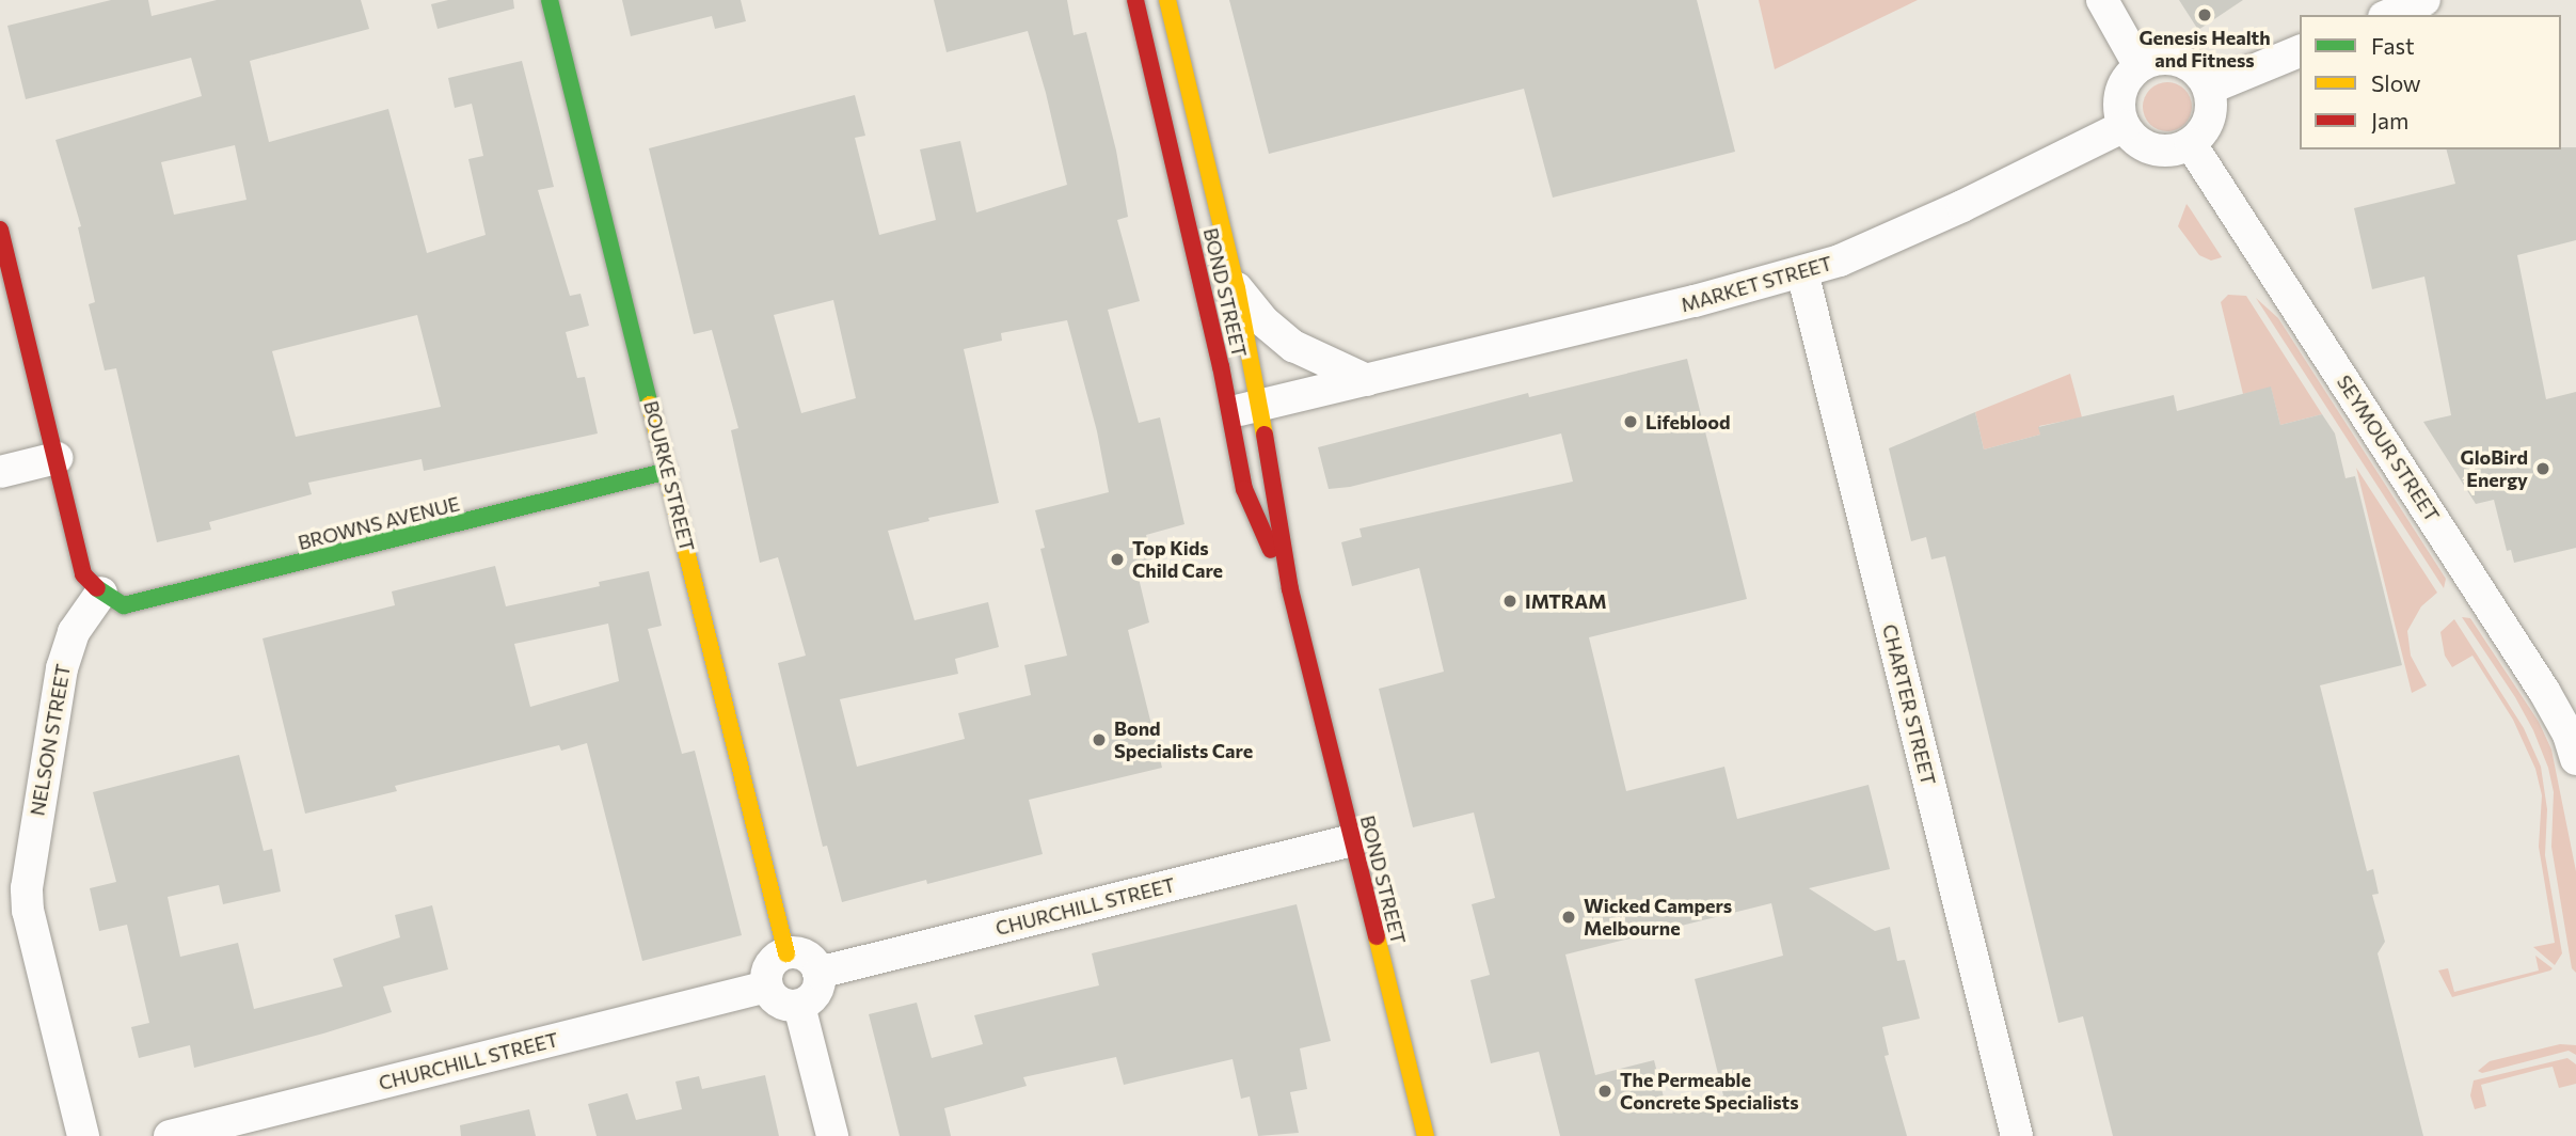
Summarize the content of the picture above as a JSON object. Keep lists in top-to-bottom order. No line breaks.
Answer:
{"streets":{"street":["MARKET STREET","BOND STREET","SEYMOUR STREET","BOURKE STREET","BROWNS AVENUE","CHARTER STREET","NELSON STREET","CHURCHILL STREET"]},"crossings":[["MARKET STREET","BOND STREET"],["MARKET STREET","SEYMOUR STREET"],["MARKET STREET","CHARTER STREET"],["BOND STREET","CHURCHILL STREET"],["BOURKE STREET","BROWNS AVENUE"],["BOURKE STREET","CHURCHILL STREET"],["BROWNS AVENUE","NELSON STREET"]],"places":["Genesis Health and Fitness","Lifeblood","GloBird Energy","Top Kids Child Care","IMTRAM","Bond Specialists Care","Wicked Campers Melbourne","The Permeable Concrete Specialists"],"legend":["Fast","Slow","Jam"]}
